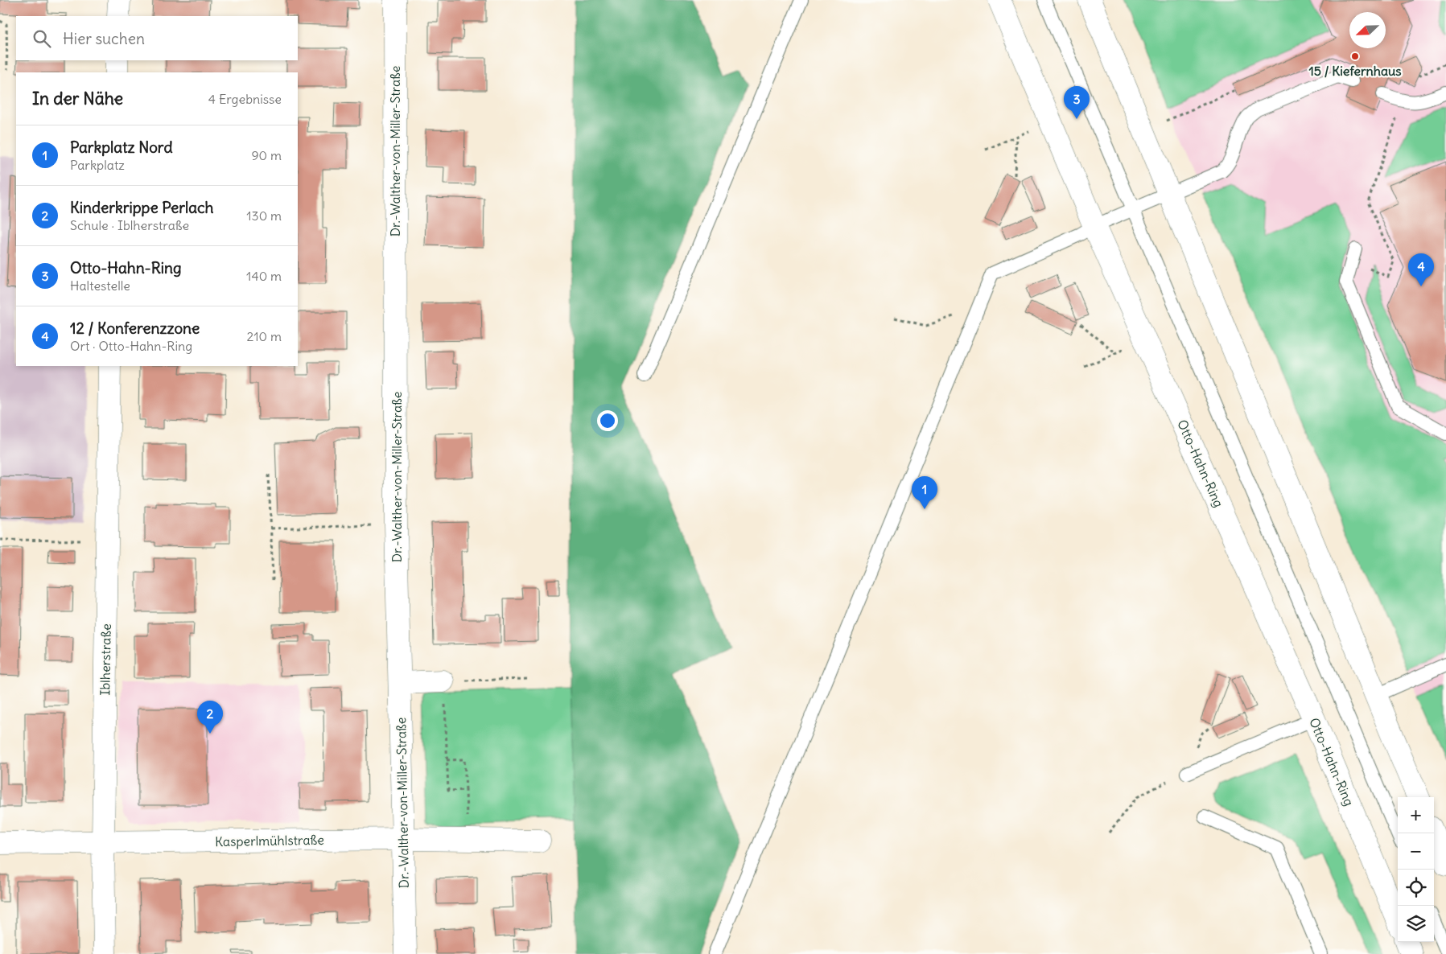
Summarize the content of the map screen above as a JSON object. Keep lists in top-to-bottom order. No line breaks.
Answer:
{"streets":{"street":["Dr.-Walther-von-Miller-Straße","Otto-Hahn-Ring","Iblherstraße","Kasperlmühlstraße"]},"crossings":[["Dr.-Walther-von-Miller-Straße","Kasperlmühlstraße"],["Iblherstraße","Kasperlmühlstraße"]],"places":["15 / Kiefernhaus"],"north":"bottom left","page":{"search":"Hier suchen","heading":["In der Nähe","4 Ergebnisse"],"pins":["3","4","1","2"],"list":[{"mark":"1","name":"Parkplatz Nord","note":"Parkplatz","value":"90 m"},{"mark":"2","name":"Kinderkrippe Perlach","note":"Schule · Iblherstraße","value":"130 m"},{"mark":"3","name":"Otto-Hahn-Ring","note":"Haltestelle","value":"140 m"},{"mark":"4","name":"12 / Konferenzzone","note":"Ort · Otto-Hahn-Ring","value":"210 m"}],"map_buttons":["+","−"]}}
